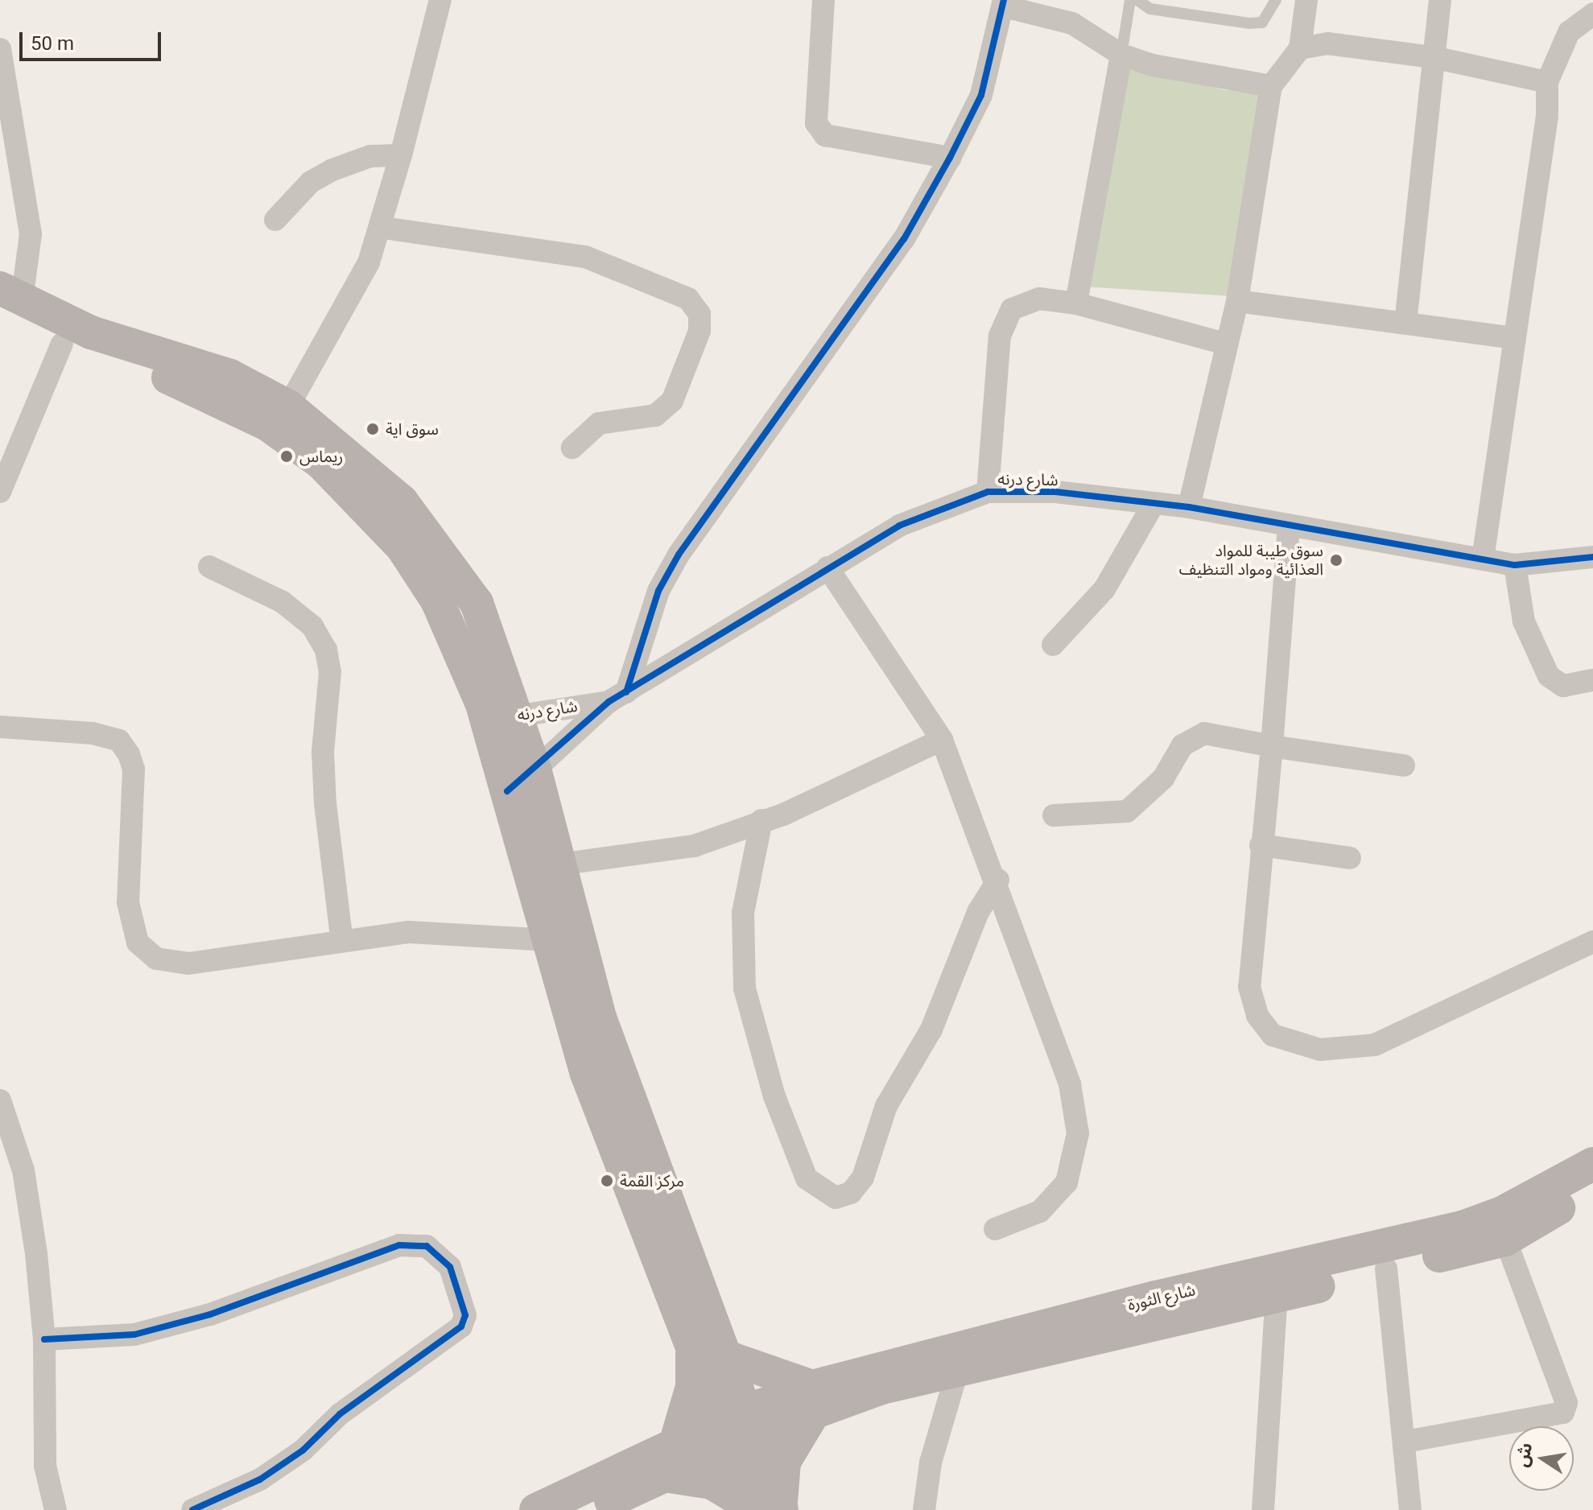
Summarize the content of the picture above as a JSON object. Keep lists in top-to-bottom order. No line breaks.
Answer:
{"streets":{"main road":["شارع الثورة"],"street":["شارع درنه"]},"places":["سوق اية","ريماس","سوق طيبة للمواد العذائية ومواد التنظيف","مركز القمة"],"scale_bar":"50 m","north":"left"}
